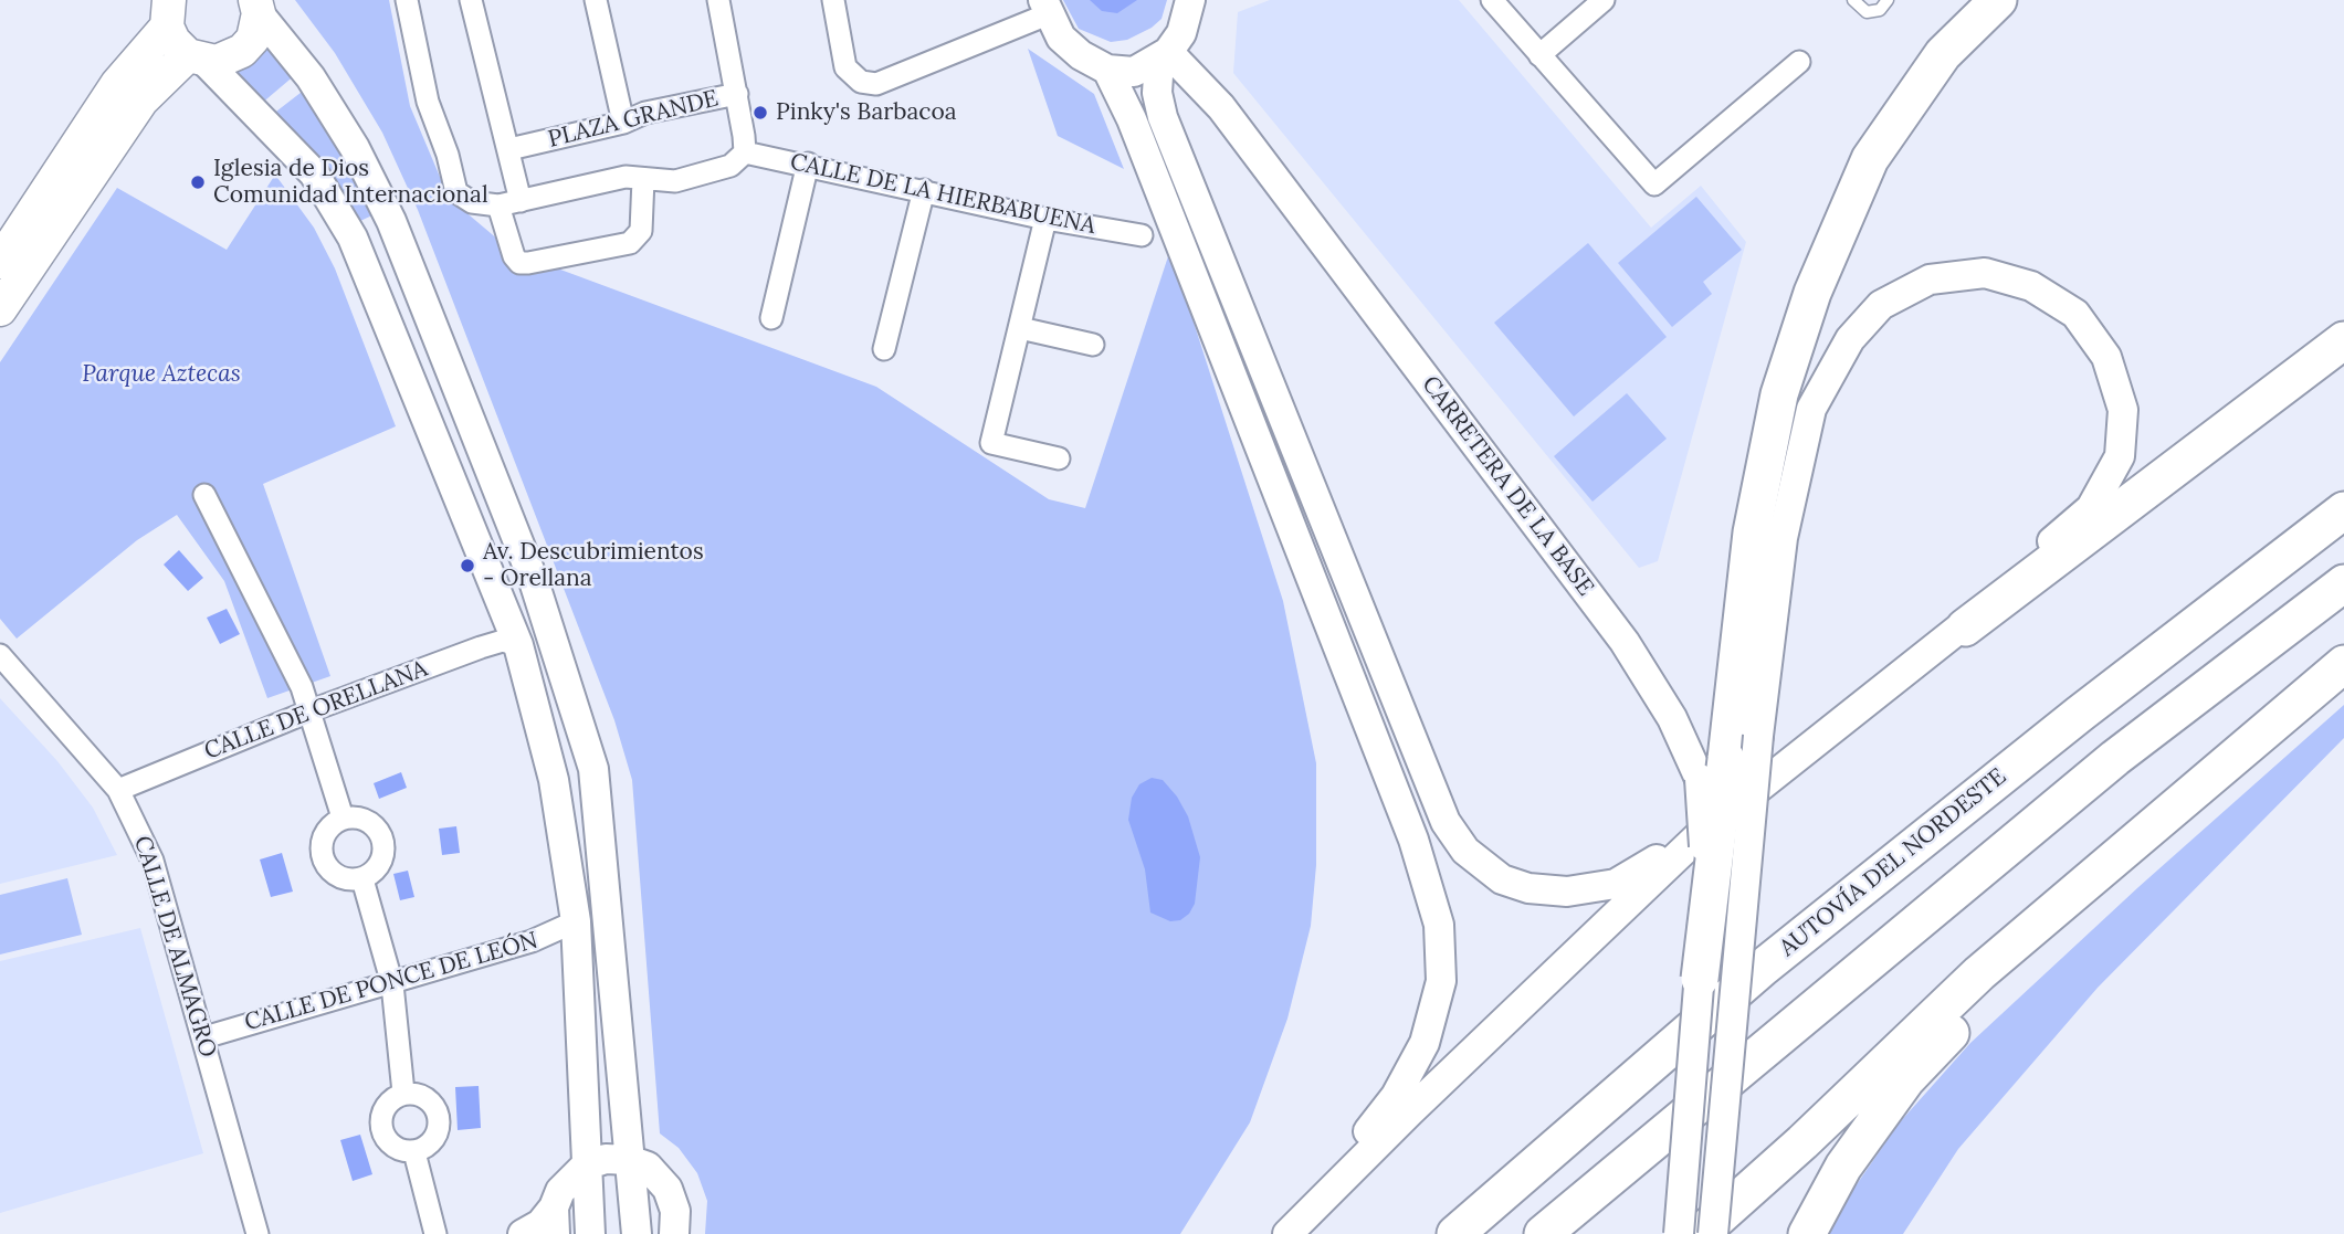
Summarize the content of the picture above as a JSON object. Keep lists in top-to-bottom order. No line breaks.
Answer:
{"streets":{"highway":["AUTOVÍA DEL NORDESTE"],"street":["PLAZA GRANDE","CALLE DE LA HIERBABUENA","CARRETERA DE LA BASE","CALLE DE ORELLANA","CALLE DE ALMAGRO","CALLE DE PONCE DE LEÓN"]},"crossings":[["PLAZA GRANDE","CALLE DE LA HIERBABUENA"],["CALLE DE ORELLANA","CALLE DE ALMAGRO"],["CALLE DE ALMAGRO","CALLE DE PONCE DE LEÓN"]],"parks":["Parque Aztecas"],"places":["Pinky's Barbacoa","Iglesia de Dios Comunidad Internacional","Av. Descubrimientos - Orellana"]}
